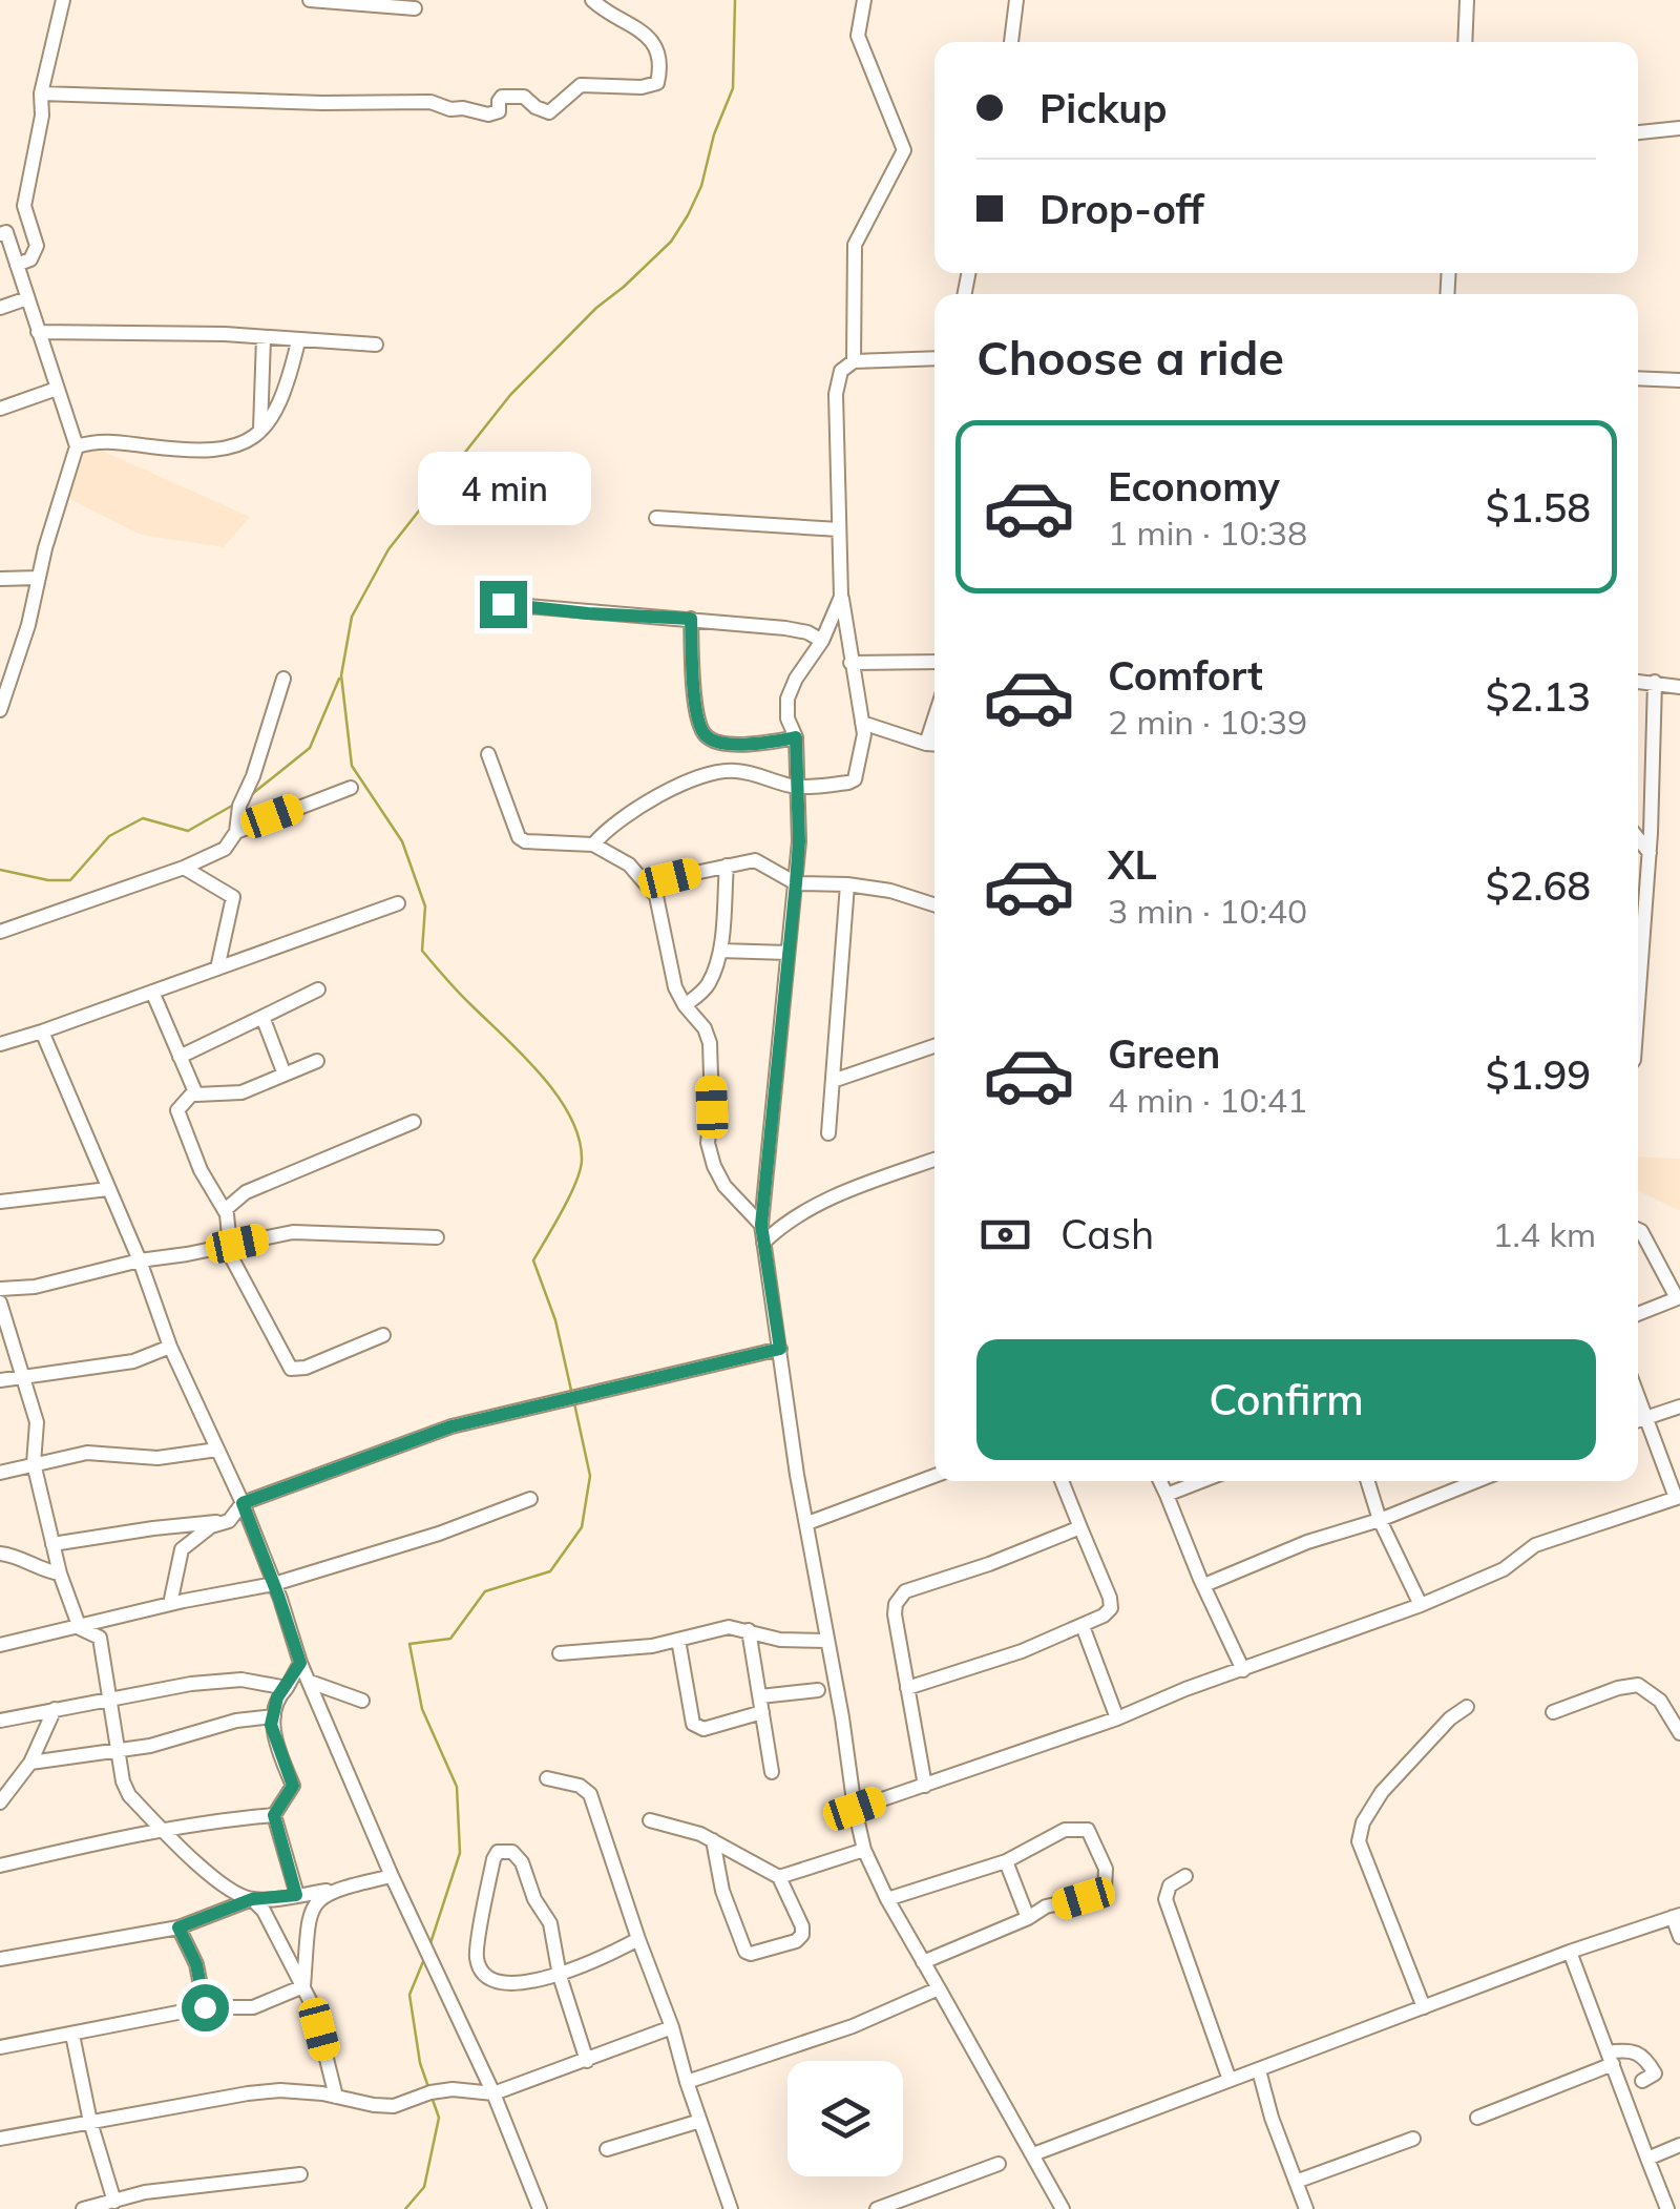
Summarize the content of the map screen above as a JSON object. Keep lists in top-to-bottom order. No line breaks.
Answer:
{"page":{"banner":["Pickup","Drop-off"],"heading":"Choose a ride","list":[{"name":"Economy","note":"1 min · 10:38","value":"$1.58"},{"name":"Comfort","note":"2 min · 10:39","value":"$2.13"},{"name":"XL","note":"3 min · 10:40","value":"$2.68"},{"name":"Green","note":"4 min · 10:41","value":"$1.99"}],"bubble":"4 min","pay":["Cash","1.4 km"],"buttons":"Confirm"}}
